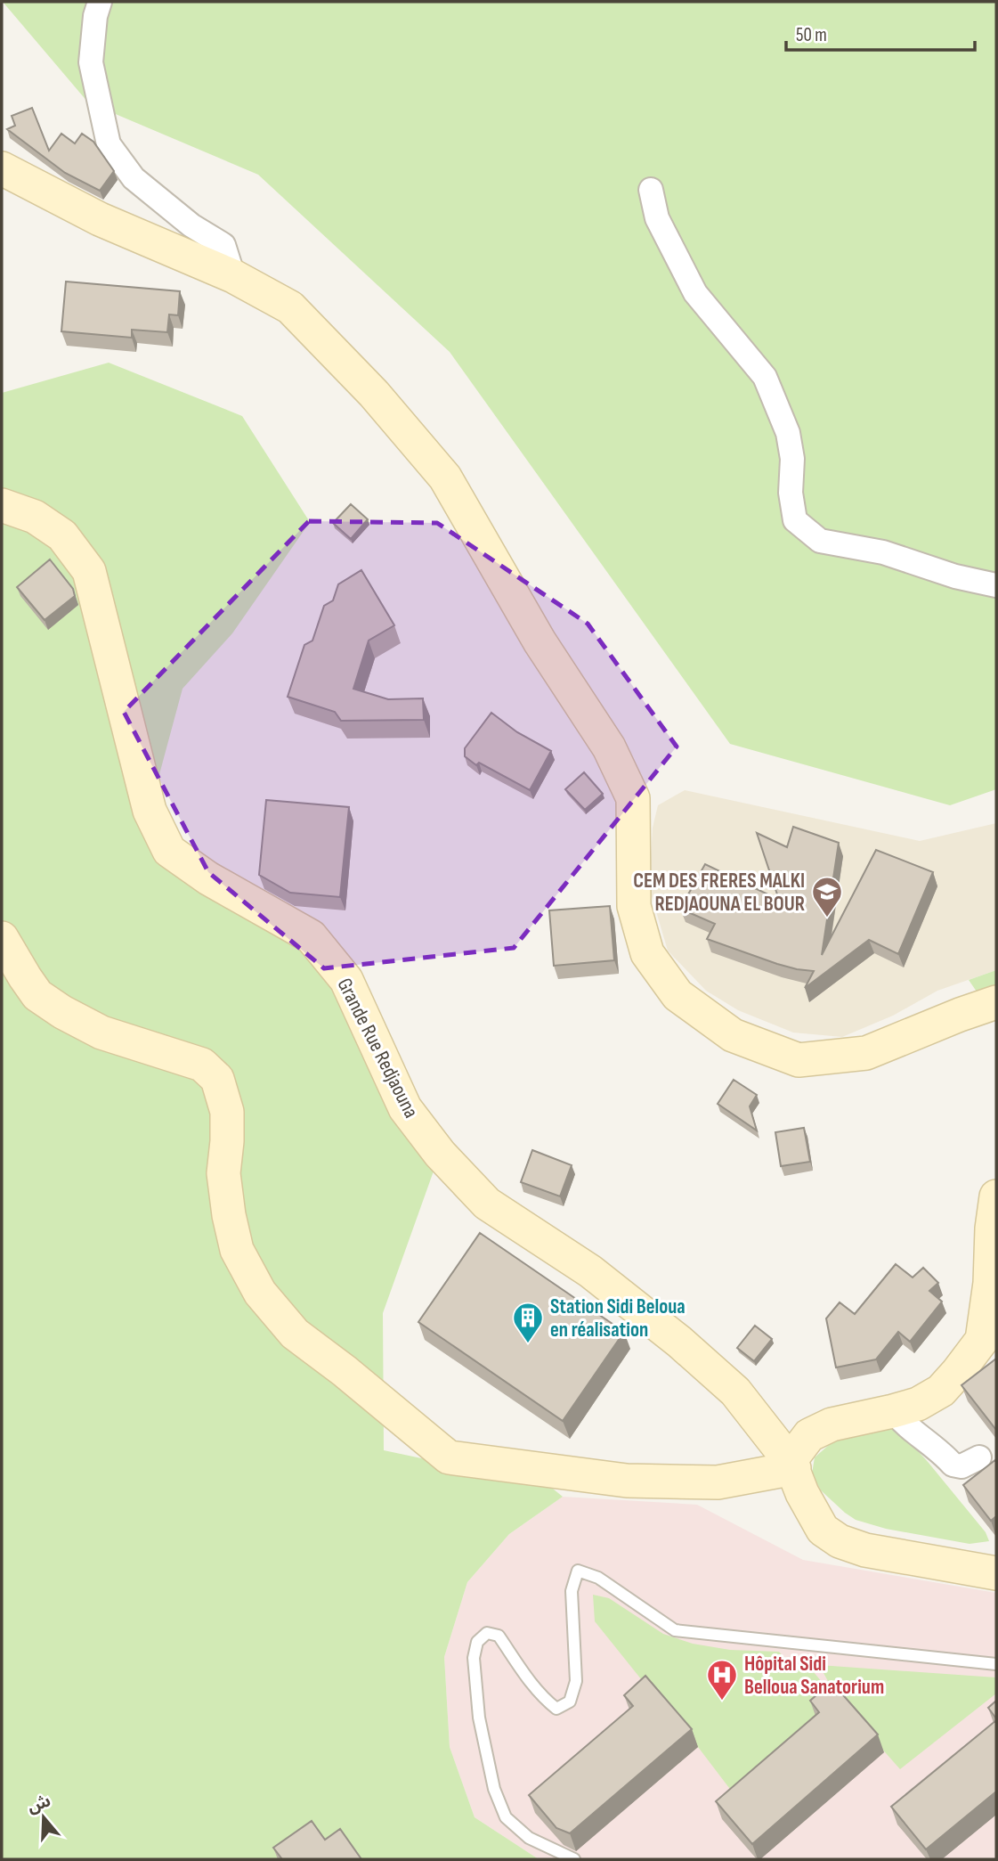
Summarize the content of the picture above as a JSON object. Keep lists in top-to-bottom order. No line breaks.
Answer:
{"streets":{"street":["Grande Rue Redjaouna"]},"places":{"school or university":["CEM DES FRERES MALKI REDJAOUNA EL BOUR"],"building":["Station Sidi Beloua en réalisation"],"hospital":["Hôpital Sidi Belloua Sanatorium"]},"scale_bar":"50 m","north":"top"}
